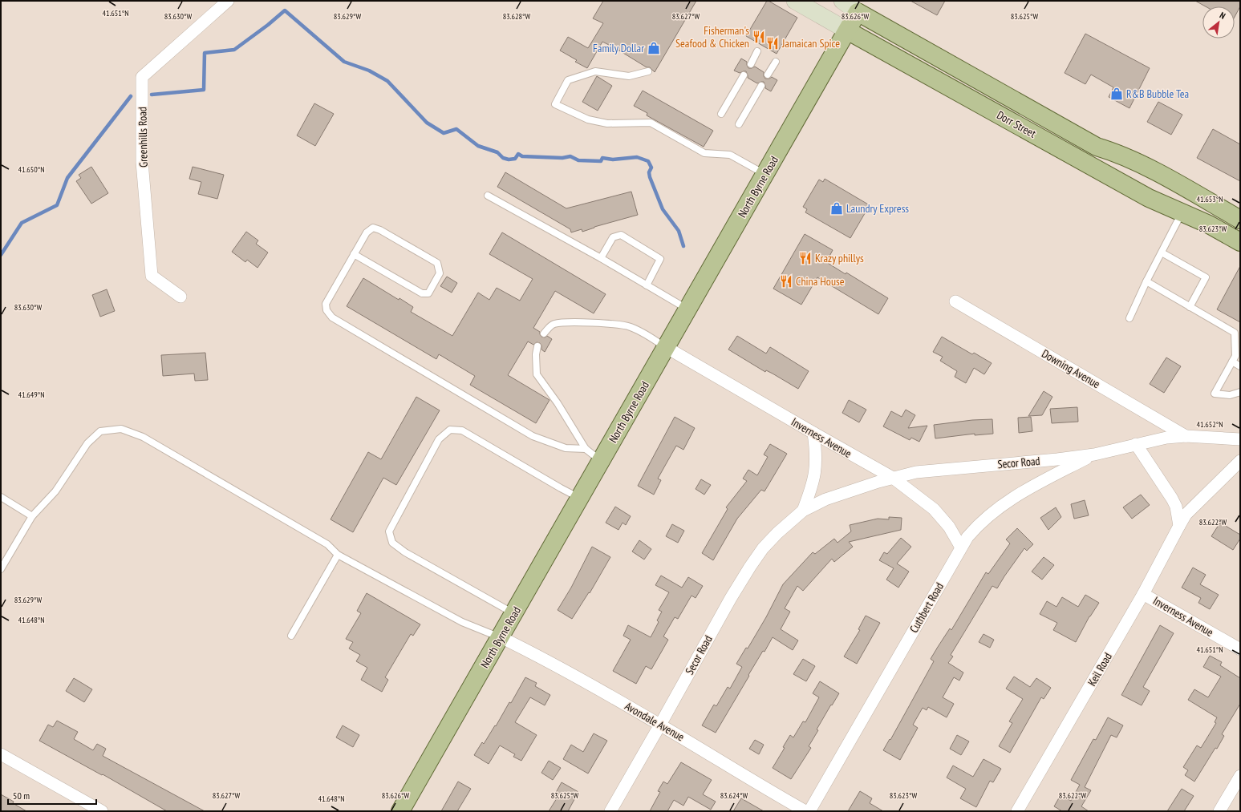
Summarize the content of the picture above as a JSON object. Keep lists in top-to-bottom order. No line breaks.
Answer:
{"streets":{"main road":["Dorr Street","North Byrne Road"],"street":["Greenhills Road","Downing Avenue","Inverness Avenue","Secor Road","Cuthbert Road","Keil Road","Avondale Avenue"]},"crossings":[["Dorr Street","North Byrne Road"],["North Byrne Road","Inverness Avenue"],["North Byrne Road","Avondale Avenue"],["Downing Avenue","Secor Road"],["Inverness Avenue","Secor Road"],["Inverness Avenue","Cuthbert Road"],["Inverness Avenue","Keil Road"],["Secor Road","Cuthbert Road"],["Secor Road","Avondale Avenue"]],"places":{"restaurant":["Fisherman's Seafood & Chicken","Jamaican Spice","Krazy phillys","China House"],"shop":["Family Dollar","R&B Bubble Tea","Laundry Express"]},"scale_bar":"50 m","north":"top right","coordinates":["41.651°N","83.630°W","83.629°W","83.628°W","83.627°W","83.626°W","83.625°W","41.650°N","41.653°N","83.623°W","41.649°N","41.652°N","83.622°W","41.648°N","83.624°W"]}
